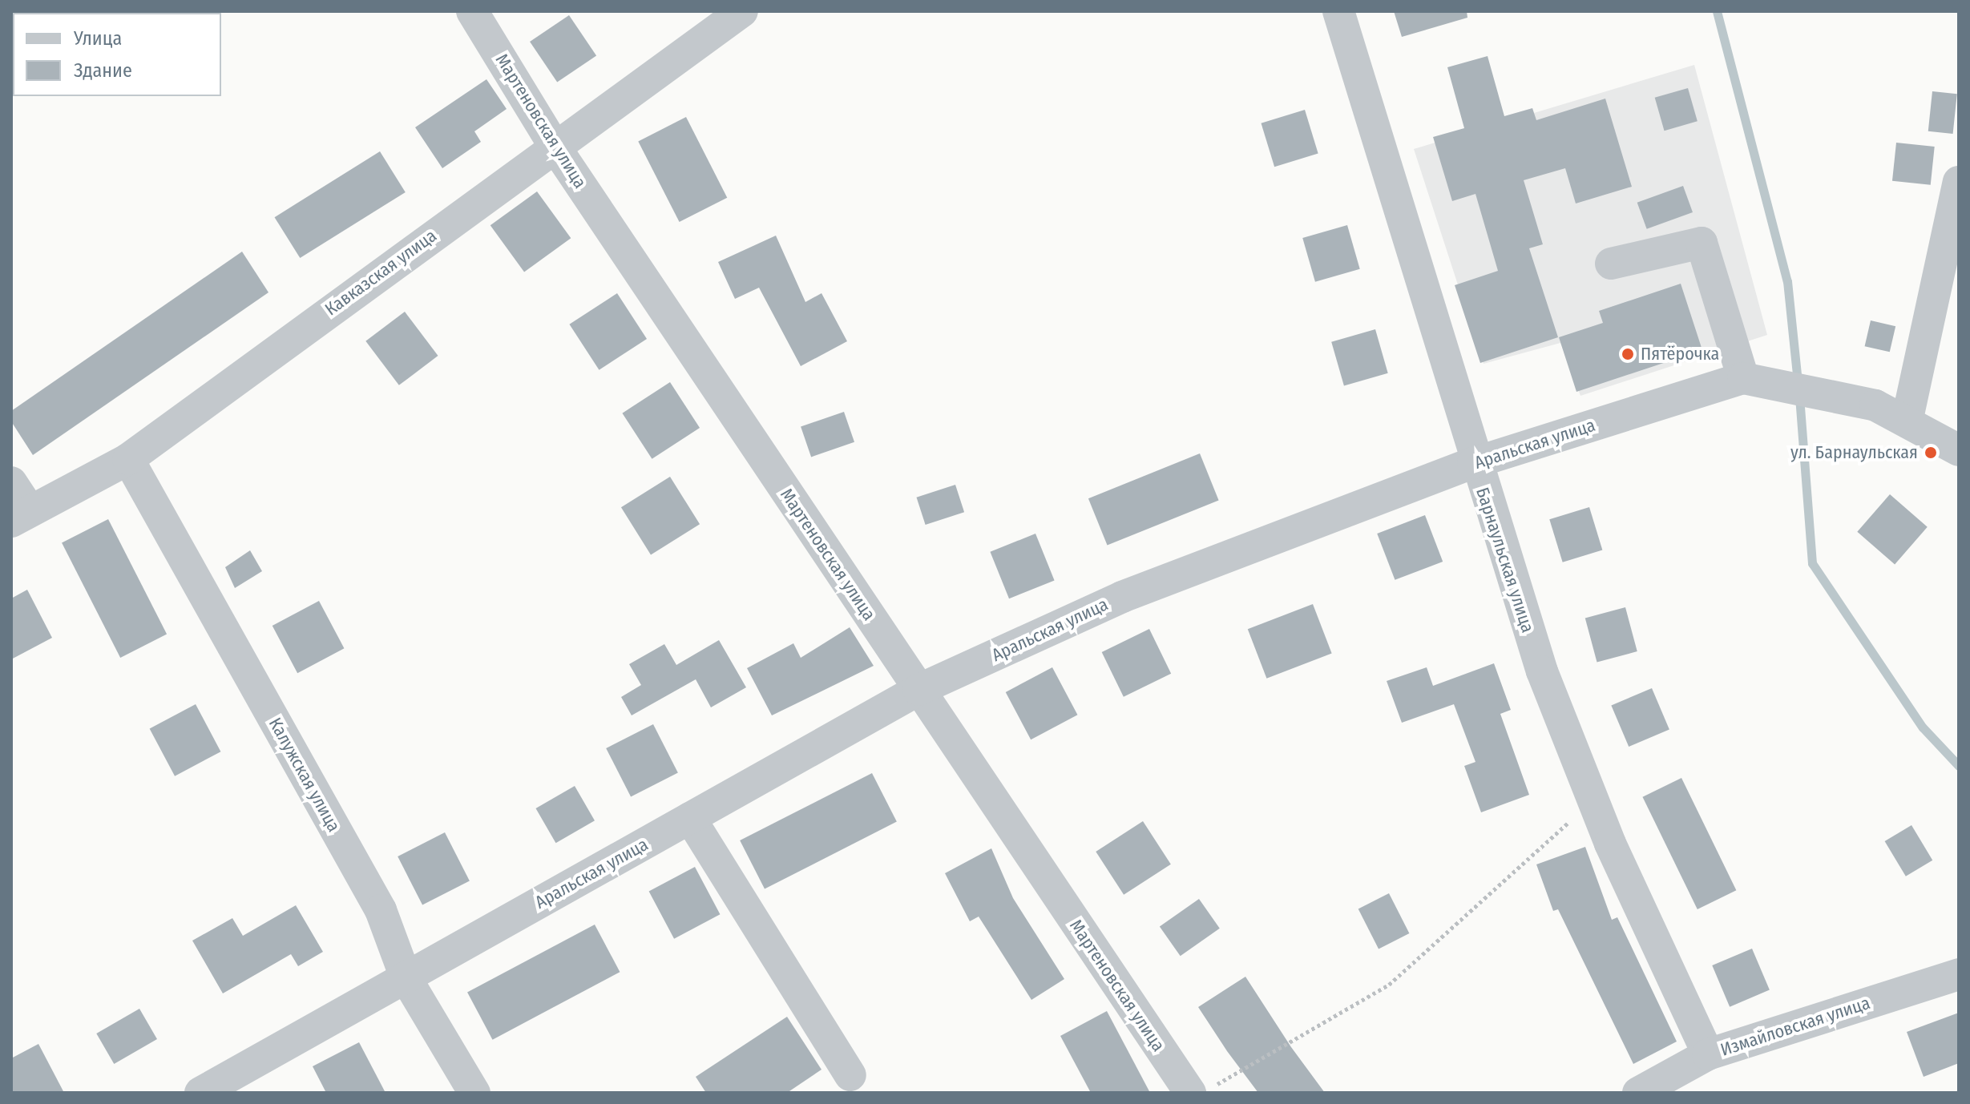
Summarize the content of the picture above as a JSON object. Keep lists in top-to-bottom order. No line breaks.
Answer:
{"streets":{"street":["Мартеновская улица","Кавказская улица","Аральская улица","Барнаульская улица","Калужская улица","Измайловская улица"]},"crossings":[["Мартеновская улица","Кавказская улица"],["Мартеновская улица","Аральская улица"],["Кавказская улица","Калужская улица"],["Аральская улица","Барнаульская улица"],["Аральская улица","Калужская улица"],["Барнаульская улица","Измайловская улица"]],"places":["Пятёрочка","ул. Барнаульская"],"legend":["Улица","Здание"]}
